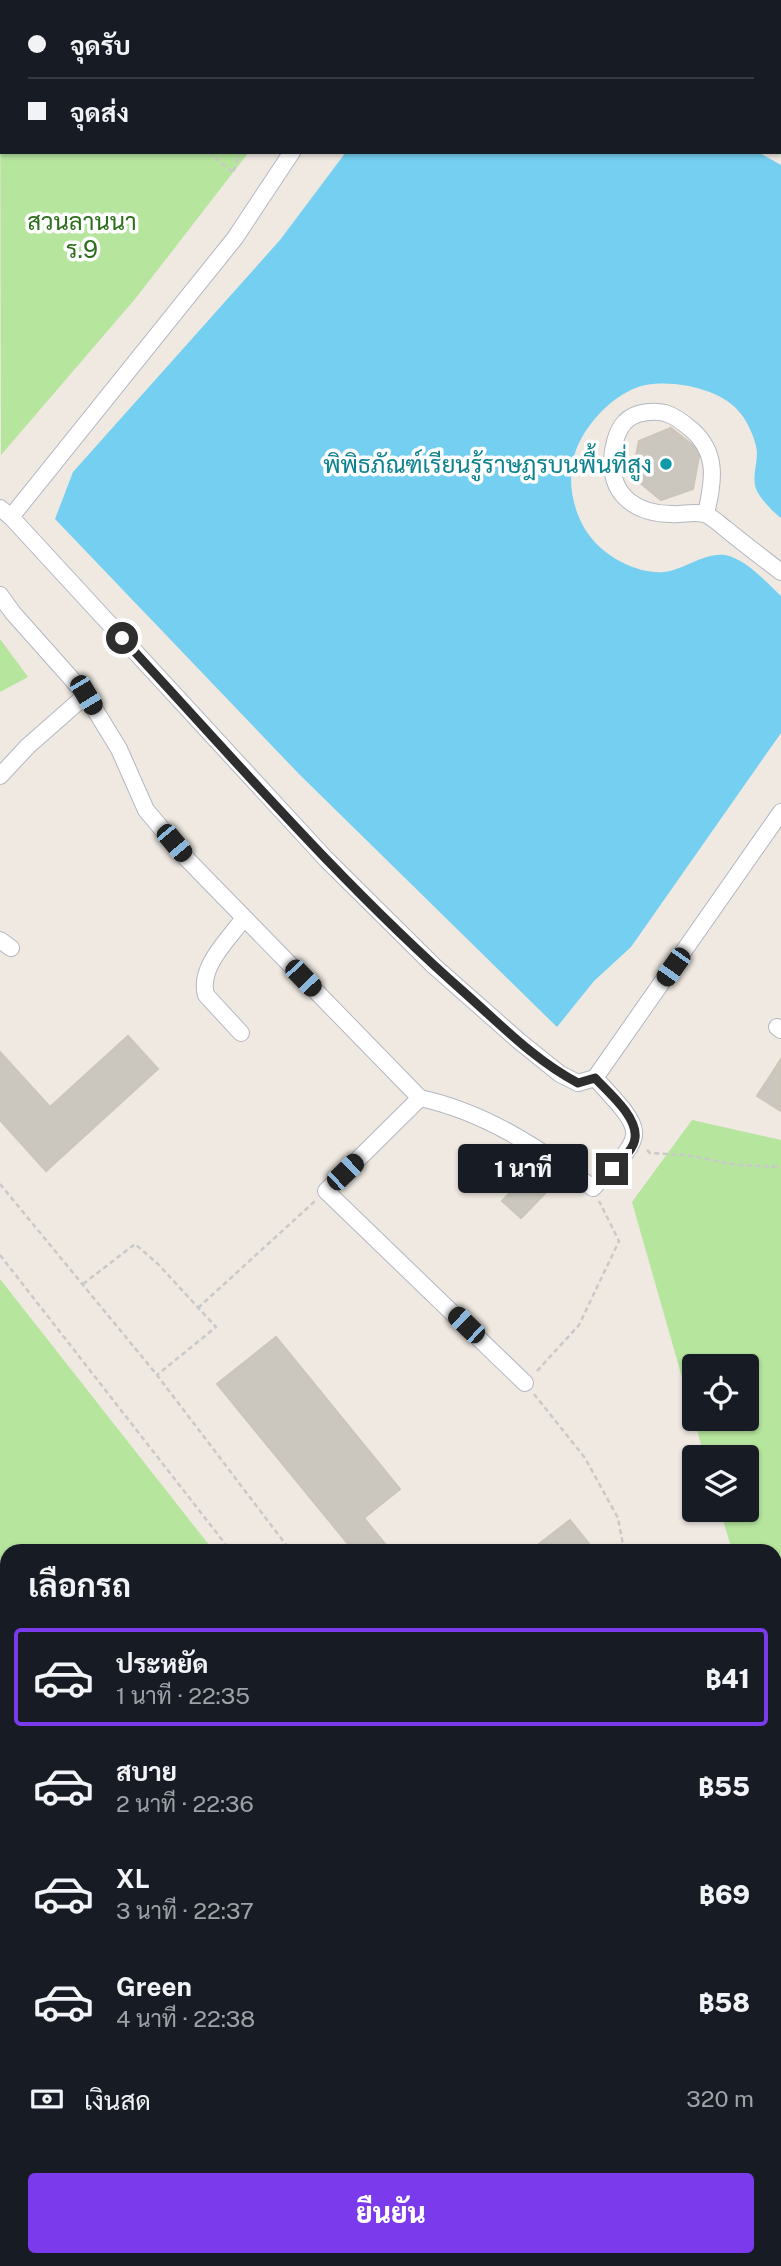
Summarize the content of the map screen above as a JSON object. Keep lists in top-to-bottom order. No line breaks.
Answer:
{"parks":["สวนลานนา ร.9"],"places":["พิพิธภัณฑ์เรียนรู้ราษฎรบนพื้นที่สูง"],"page":{"banner":["จุดรับ","จุดส่ง"],"bubble":"1 นาที","heading":"เลือกรถ","list":[{"name":"ประหยัด","note":"1 นาที · 22:35","value":"฿41"},{"name":"สบาย","note":"2 นาที · 22:36","value":"฿55"},{"name":"XL","note":"3 นาที · 22:37","value":"฿69"},{"name":"Green","note":"4 นาที · 22:38","value":"฿58"}],"pay":["เงินสด","320 m"],"buttons":"ยืนยัน"}}
